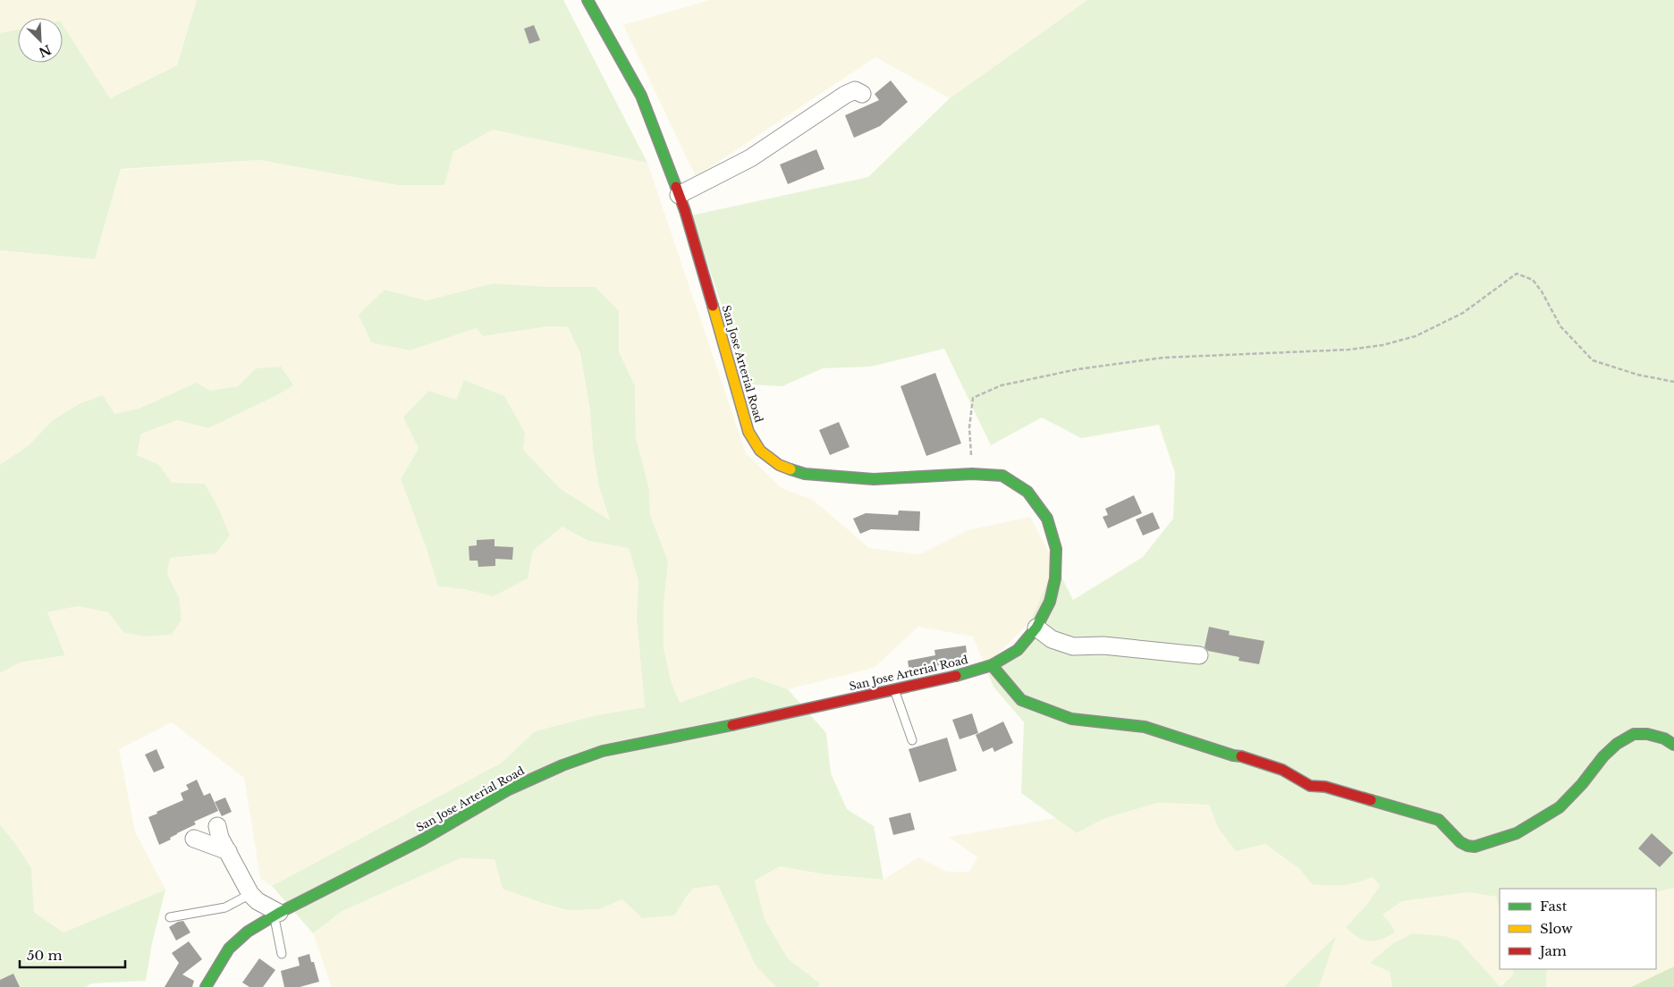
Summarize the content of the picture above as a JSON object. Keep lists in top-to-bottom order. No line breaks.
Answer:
{"streets":{"main road":["San Jose Arterial Road"]},"legend":["Fast","Slow","Jam"],"scale_bar":"50 m","north":"bottom right"}
